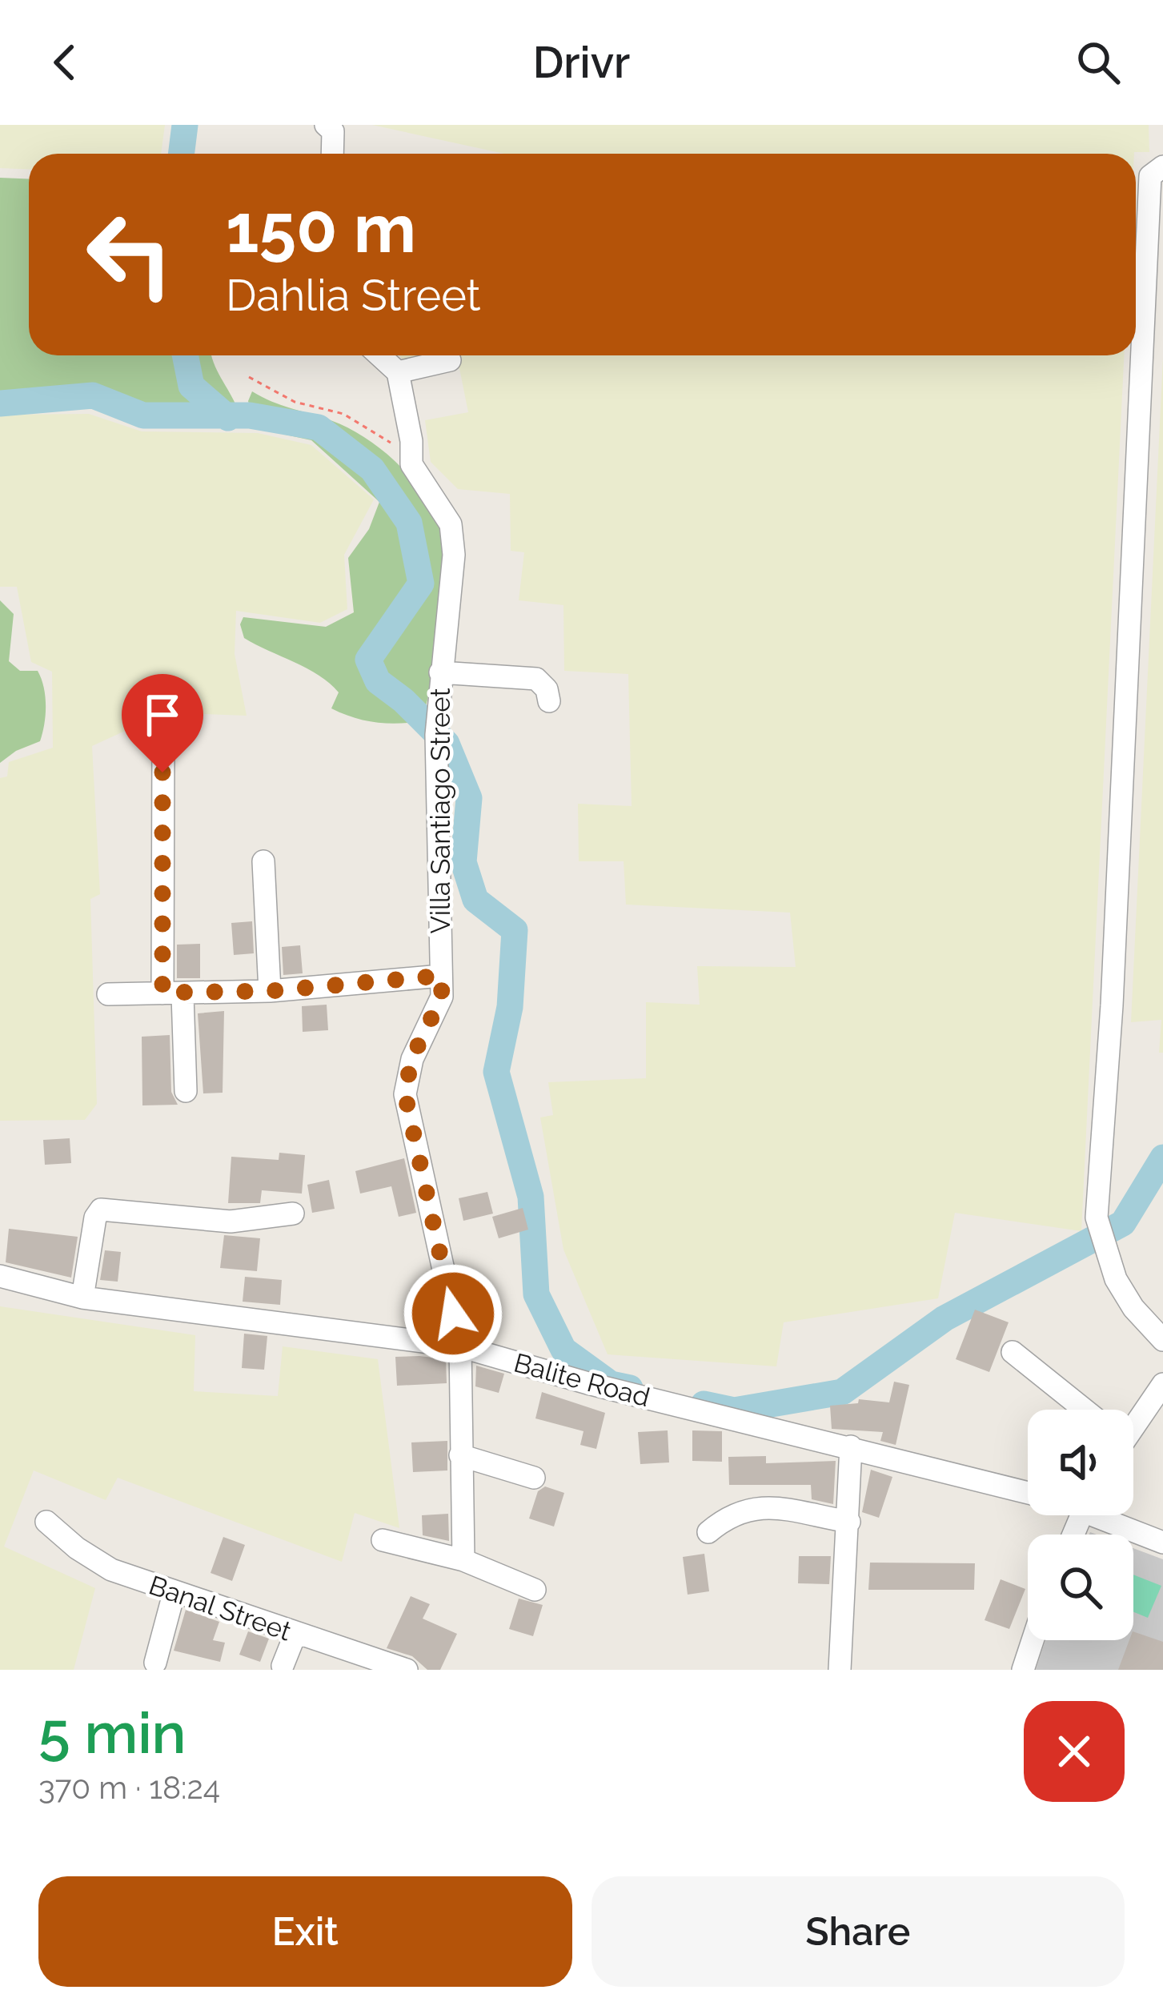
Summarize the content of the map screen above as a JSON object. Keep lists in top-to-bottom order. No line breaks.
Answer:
{"streets":{"street":["Villa Santiago Street","Balite Road","Banal Street"]},"crossings":[["Villa Santiago Street","Balite Road"]],"page":{"header":"Drivr","turn":["150 m","Dahlia Street"],"heading":["5 min","370 m · 18:24"],"buttons":["Exit","Share"]}}
